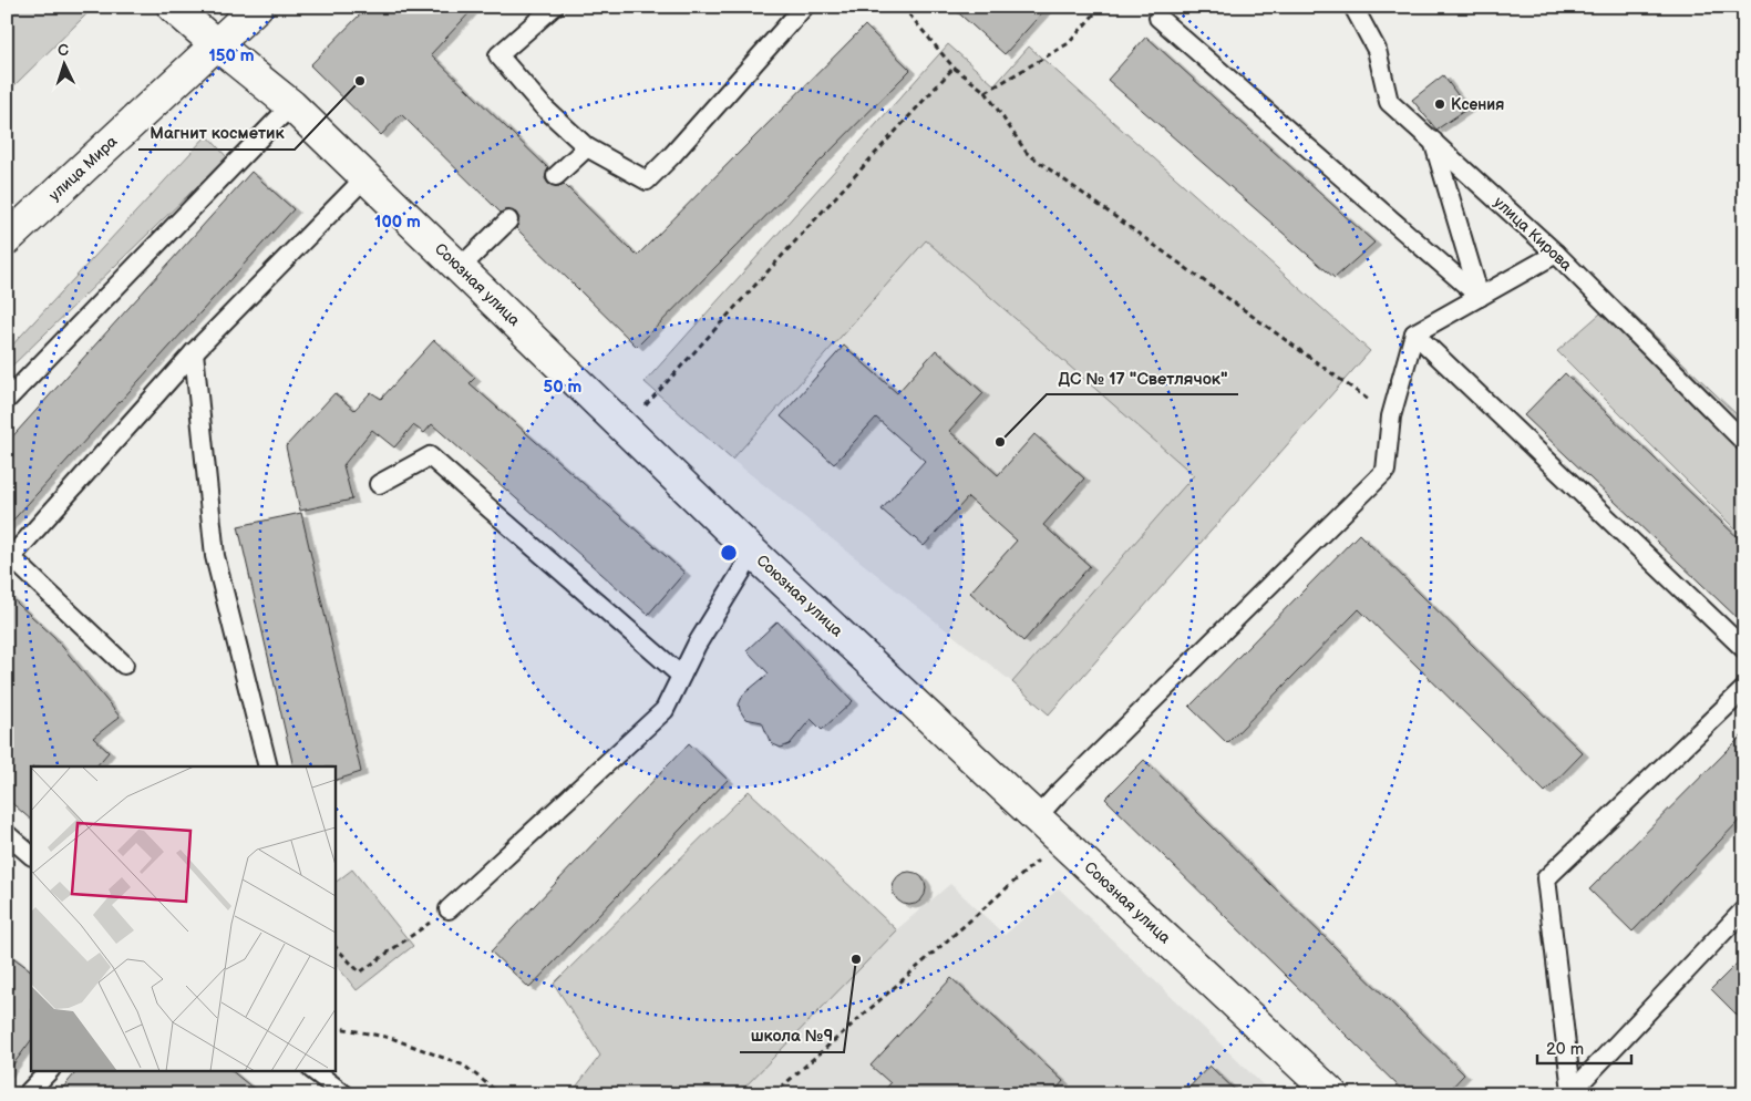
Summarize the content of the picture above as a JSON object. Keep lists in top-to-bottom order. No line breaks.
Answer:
{"streets":{"street":["улица Мира","Союзная улица"],"lane":["улица Кирова"]},"crossings":[["улица Мира","Союзная улица"]],"places":["Магнит косметик","Ксения","ДС № 17 \"Светлячок\"","школа №9"],"scale_bar":"20 m","north":"top","rings":["150 m","100 m","50 m"]}
